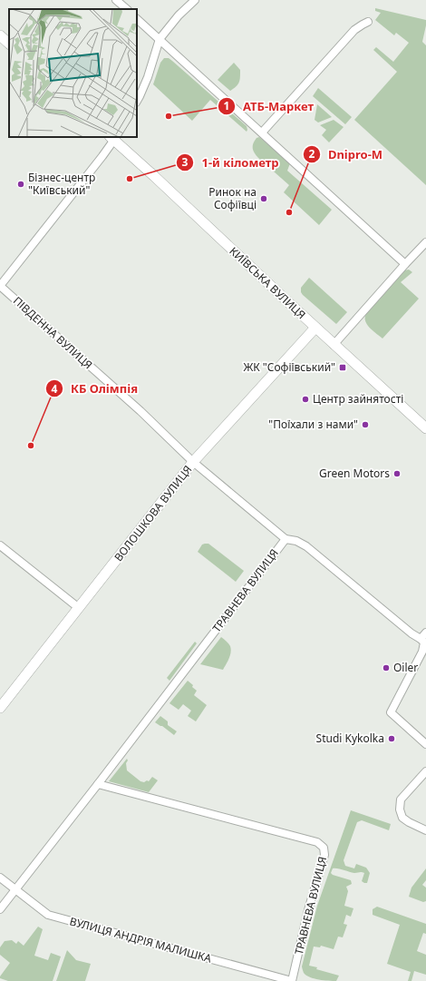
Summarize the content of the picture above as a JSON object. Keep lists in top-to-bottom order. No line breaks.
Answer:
{"streets":{"street":["КИЇВСЬКА ВУЛИЦЯ","ПІВДЕННА ВУЛИЦЯ","ВОЛОШКОВА ВУЛИЦЯ","ТРАВНЕВА ВУЛИЦЯ","ВУЛИЦЯ АНДРІЯ МАЛИШКА"]},"crossings":[["КИЇВСЬКА ВУЛИЦЯ","ВОЛОШКОВА ВУЛИЦЯ"],["ПІВДЕННА ВУЛИЦЯ","ВОЛОШКОВА ВУЛИЦЯ"],["ПІВДЕННА ВУЛИЦЯ","ТРАВНЕВА ВУЛИЦЯ"],["ТРАВНЕВА ВУЛИЦЯ","ВУЛИЦЯ АНДРІЯ МАЛИШКА"]],"places":{"other":["АТБ-Маркет","1-й кілометр","Бізнес-центр \"Київський\"","Ринок на Софіївці","Dnipro-M","Центр зайнятості","\"Поїхали з нами\"","КБ Олімпія","Green Motors","Oiler","Studi Kykolka"],"transit":["ЖК \"Софіївський\""]}}
